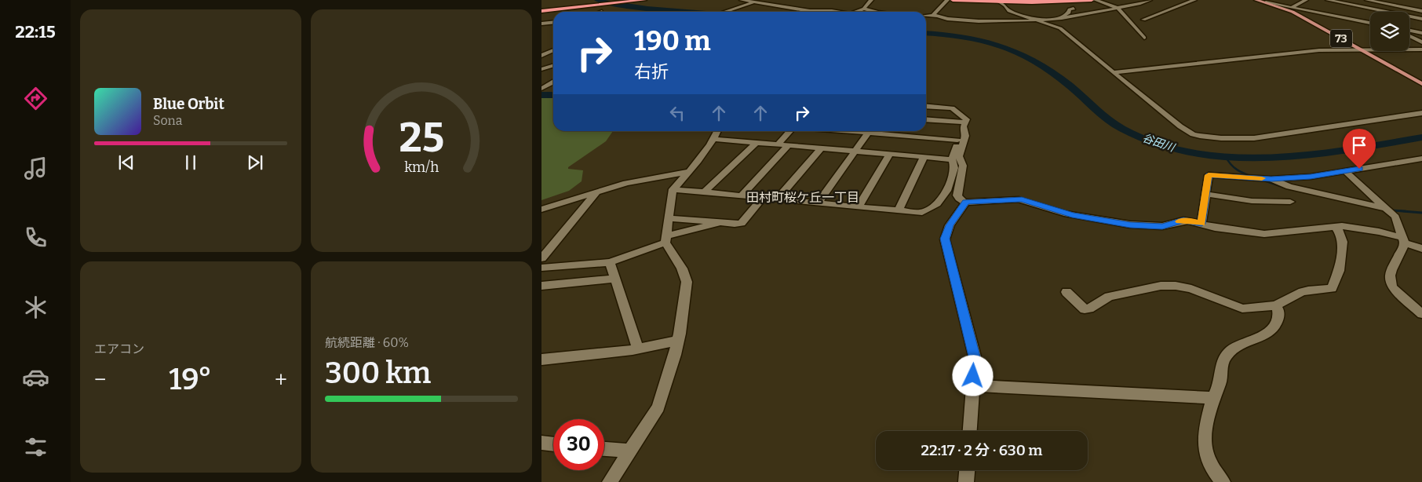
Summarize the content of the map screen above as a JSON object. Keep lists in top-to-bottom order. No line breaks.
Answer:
{"streets":{"main road":["73"]},"districts":["田村町桜ケ丘一丁目"],"water":["谷田川"],"page":{"tabs":"22:15","turn":["190 m","右折"],"song":["Blue Orbit","Sona"],"tile":["エアコン",["航続距離 · 60%","300 km"]],"heat":["−","19°","+"],"limit":"30","trip":"22:17 · 2 分 · 630 m","gauge":["25","km/h"]}}
